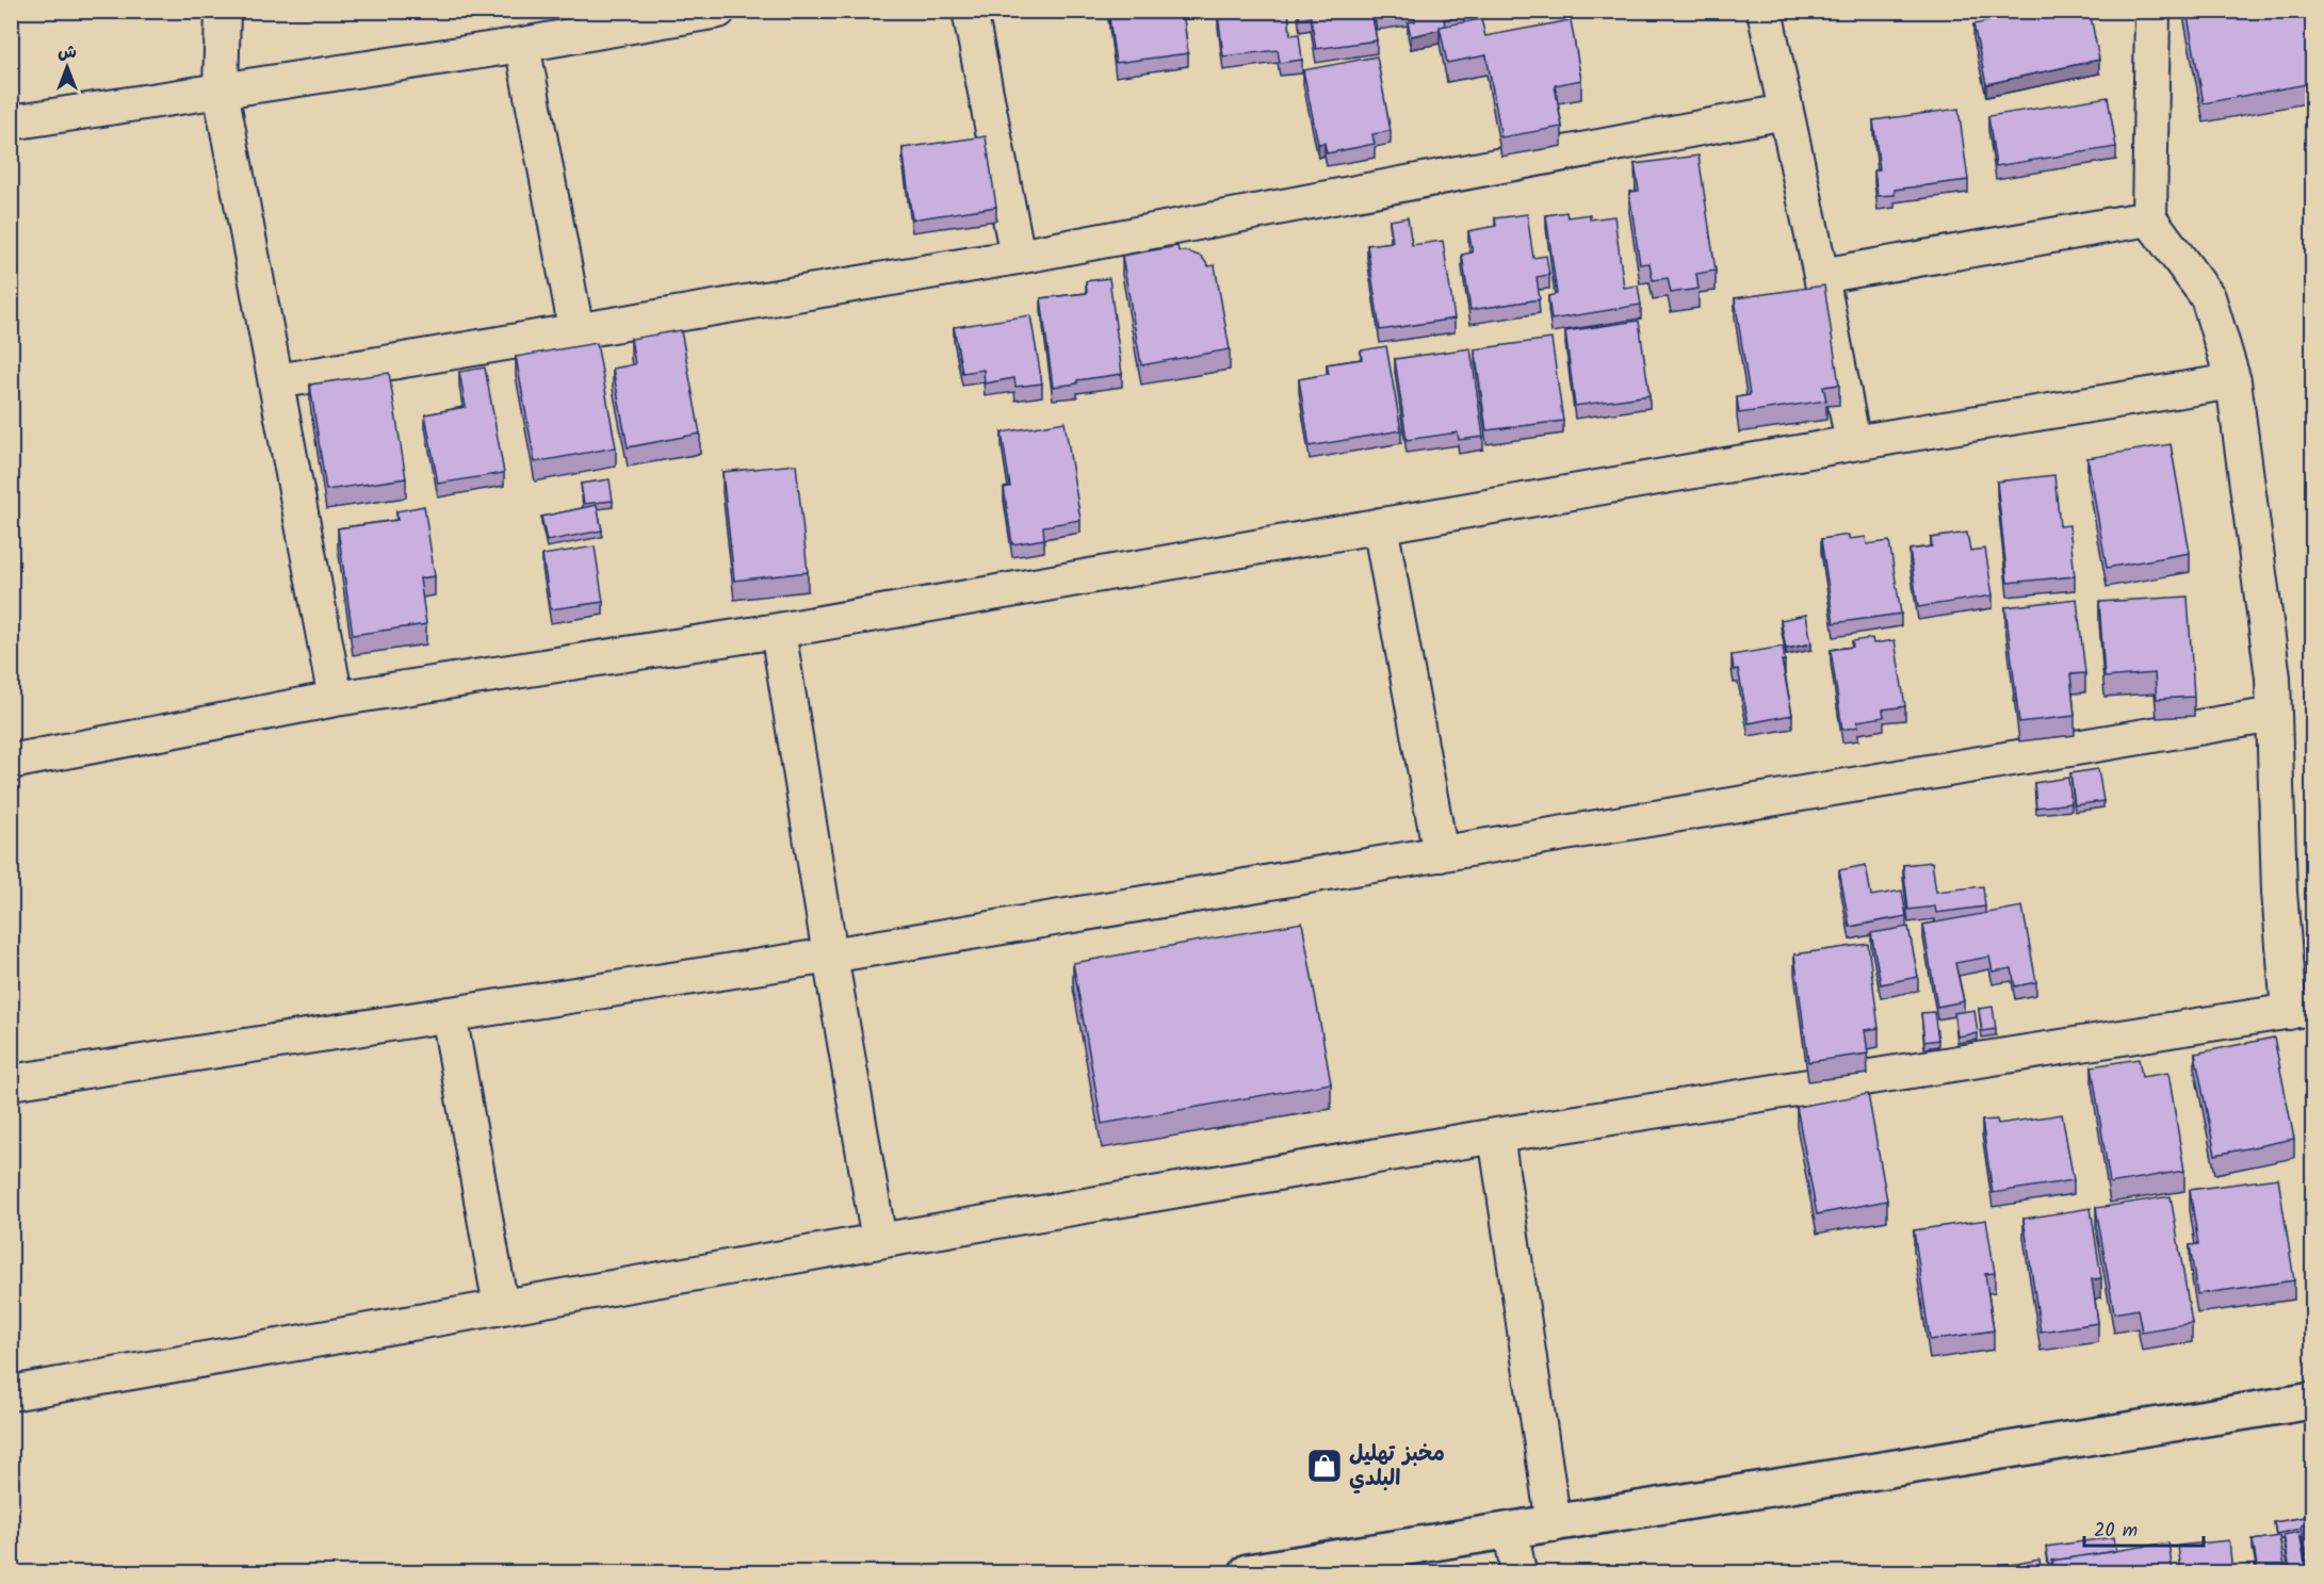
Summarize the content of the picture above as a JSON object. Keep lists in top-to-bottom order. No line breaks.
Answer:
{"places":{"shop":["مخبز تهليل البلدي"]},"scale_bar":"20 m","north":"top"}
